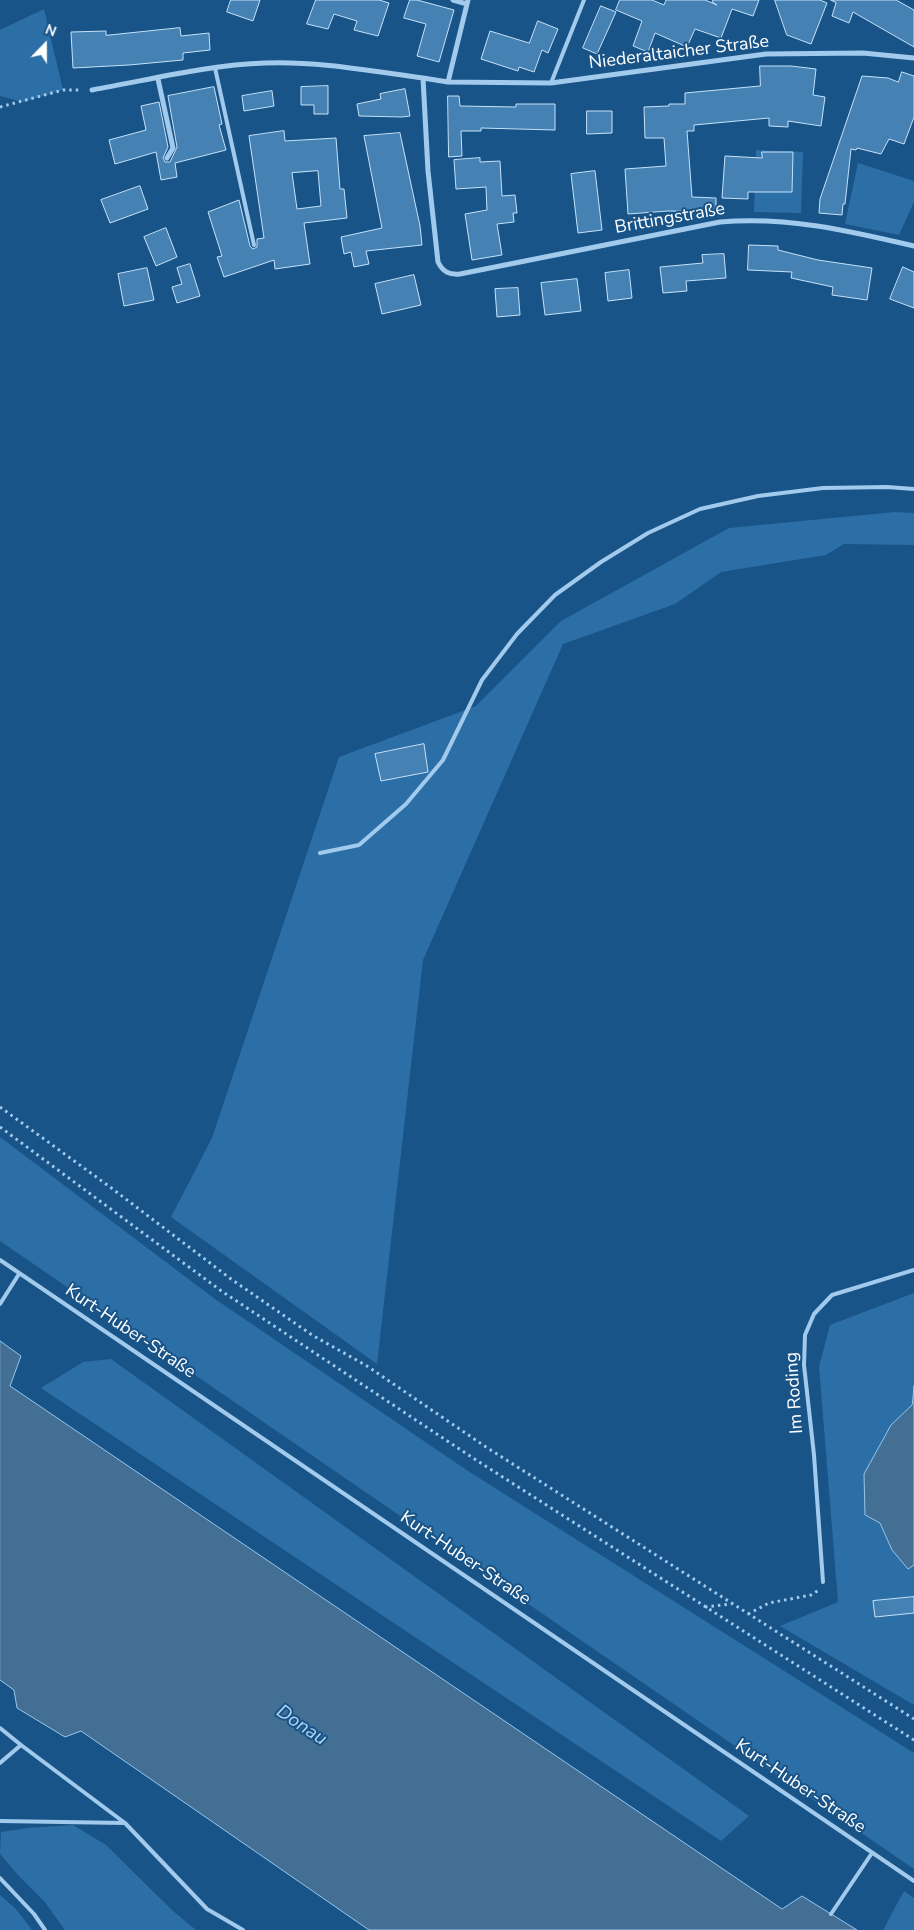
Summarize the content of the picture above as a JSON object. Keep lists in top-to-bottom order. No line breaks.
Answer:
{"streets":{"street":["Niederaltaicher Straße","Brittingstraße"],"lane":["Kurt-Huber-Straße","Im Roding"]},"crossings":[["Niederaltaicher Straße","Brittingstraße"]],"water":["Donau"],"north":"top"}
